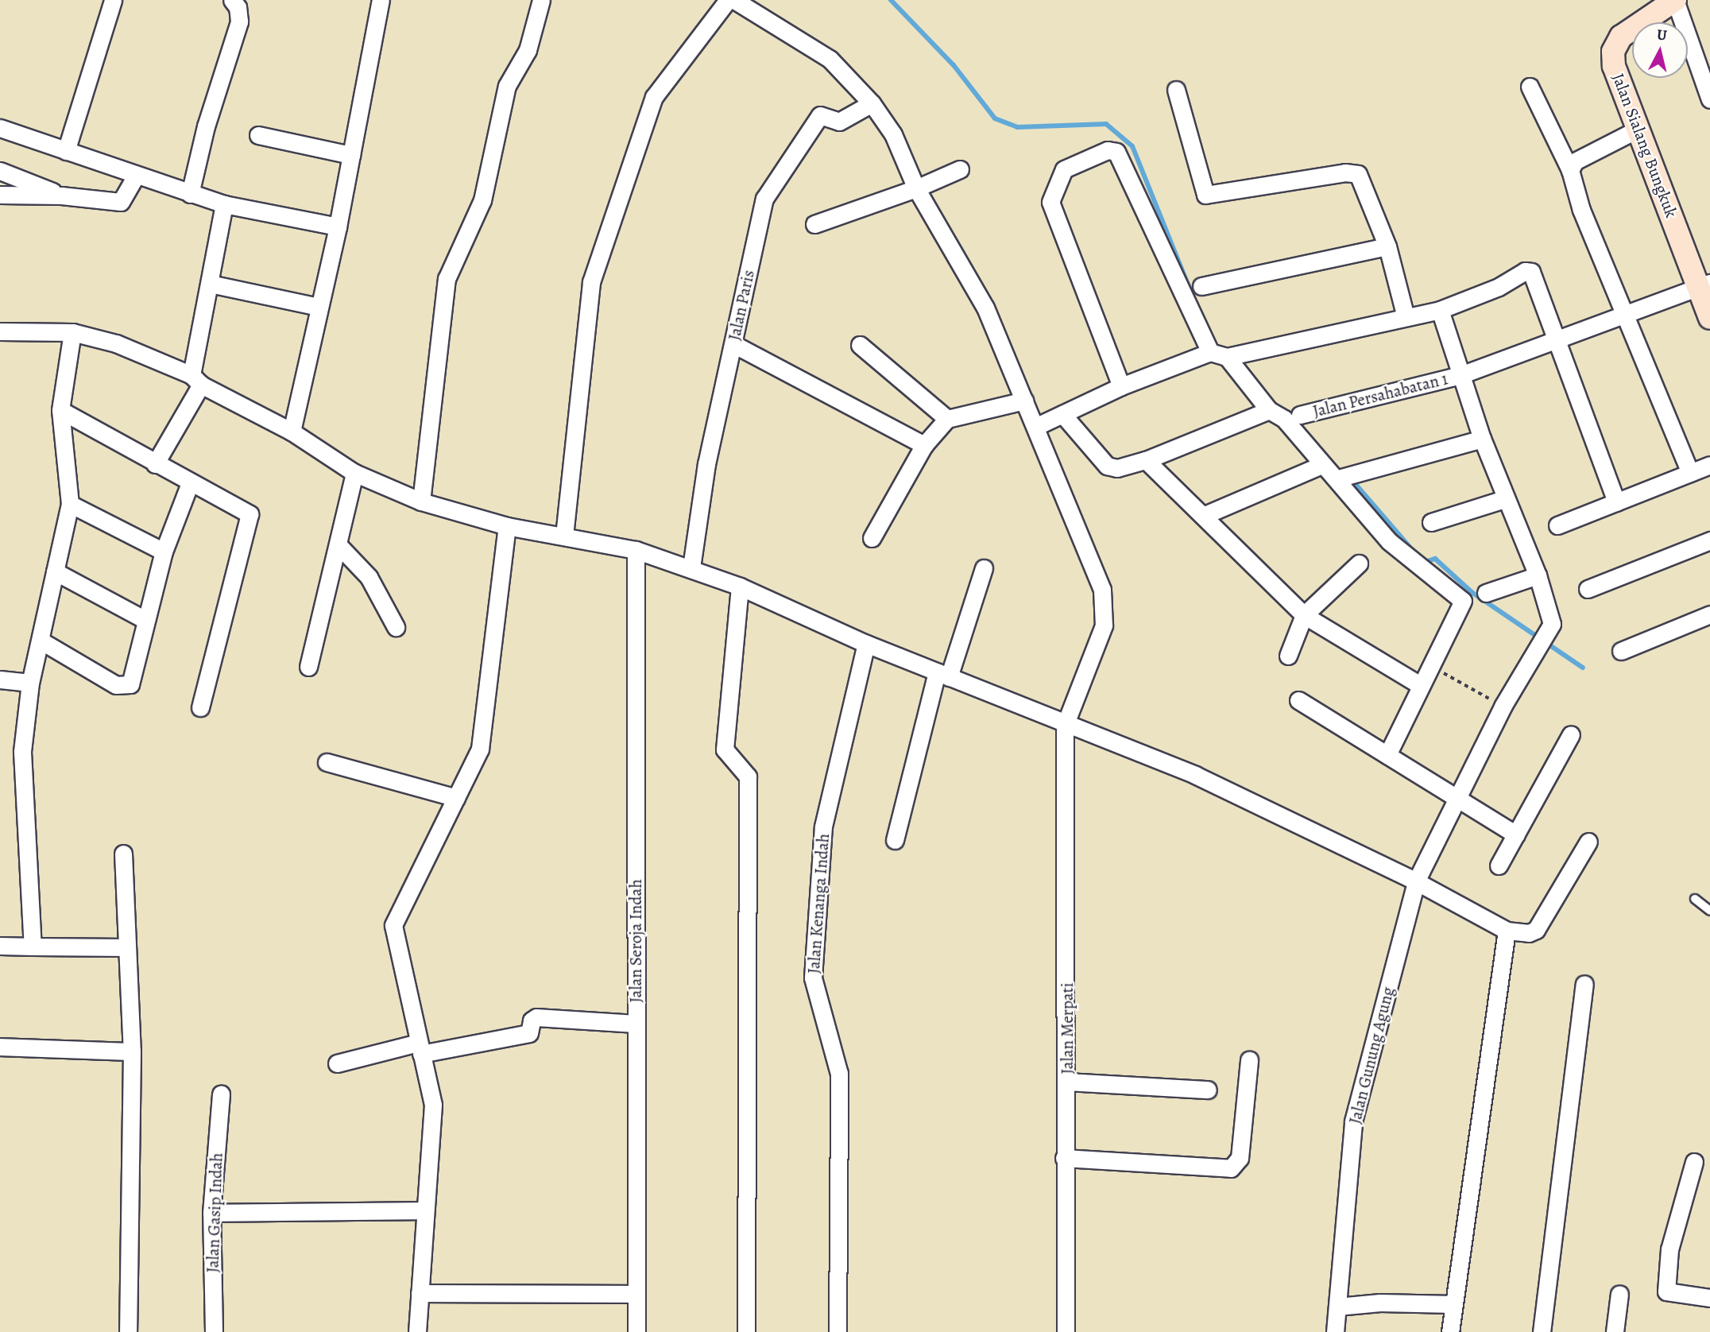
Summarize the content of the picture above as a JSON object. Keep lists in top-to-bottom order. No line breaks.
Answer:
{"streets":{"street":["Jalan Sialang Bungkuk","Jalan Paris","Jalan Persahabatan 1","Jalan Kenanga Indah","Jalan Seroja Indah","Jalan Merpati","Jalan Gunung Agung","Jalan Gasip Indah"]},"crossings":[["Jalan Sialang Bungkuk","Jalan Persahabatan 1"],["Jalan Persahabatan 1","Jalan Gunung Agung"]],"north":"top"}
